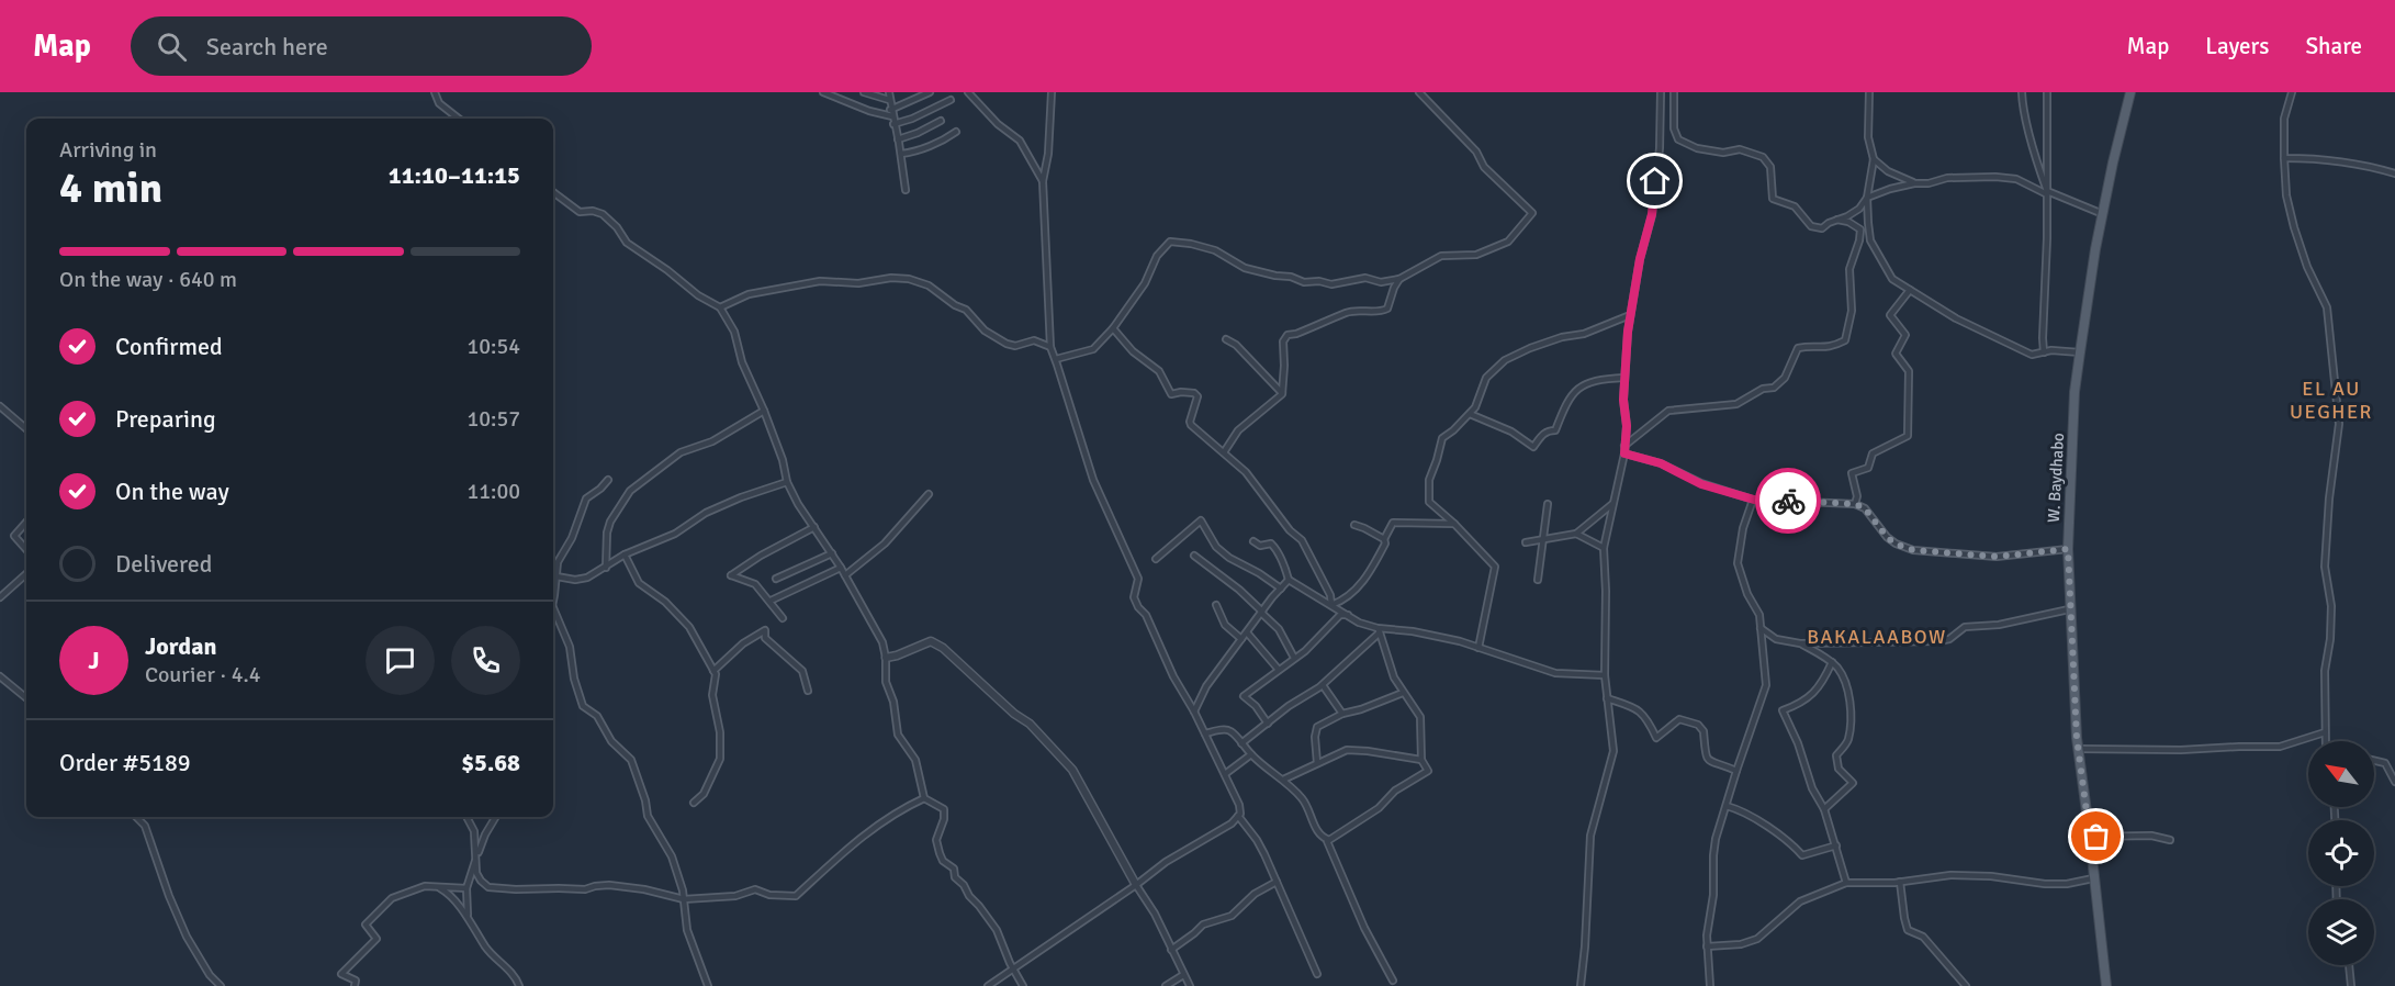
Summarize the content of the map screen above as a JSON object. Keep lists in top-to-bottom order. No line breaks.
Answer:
{"streets":{"main road":["W. Baydhabo"]},"districts":["EL AU UEGHER","BAKALAABOW"],"north":"top left","page":{"header":"Map","search":"Search here","nav":["Map","Layers","Share"],"heading":["4 min","Arriving in","11:10–11:15"],"panel":["Jordan","Courier · 4.4","Order #5189","$5.68"],"bar":"On the way · 640 m","list":[["Confirmed","10:54"],["Preparing","10:57"],["On the way","11:00"],"Delivered"],"round":"J"}}
